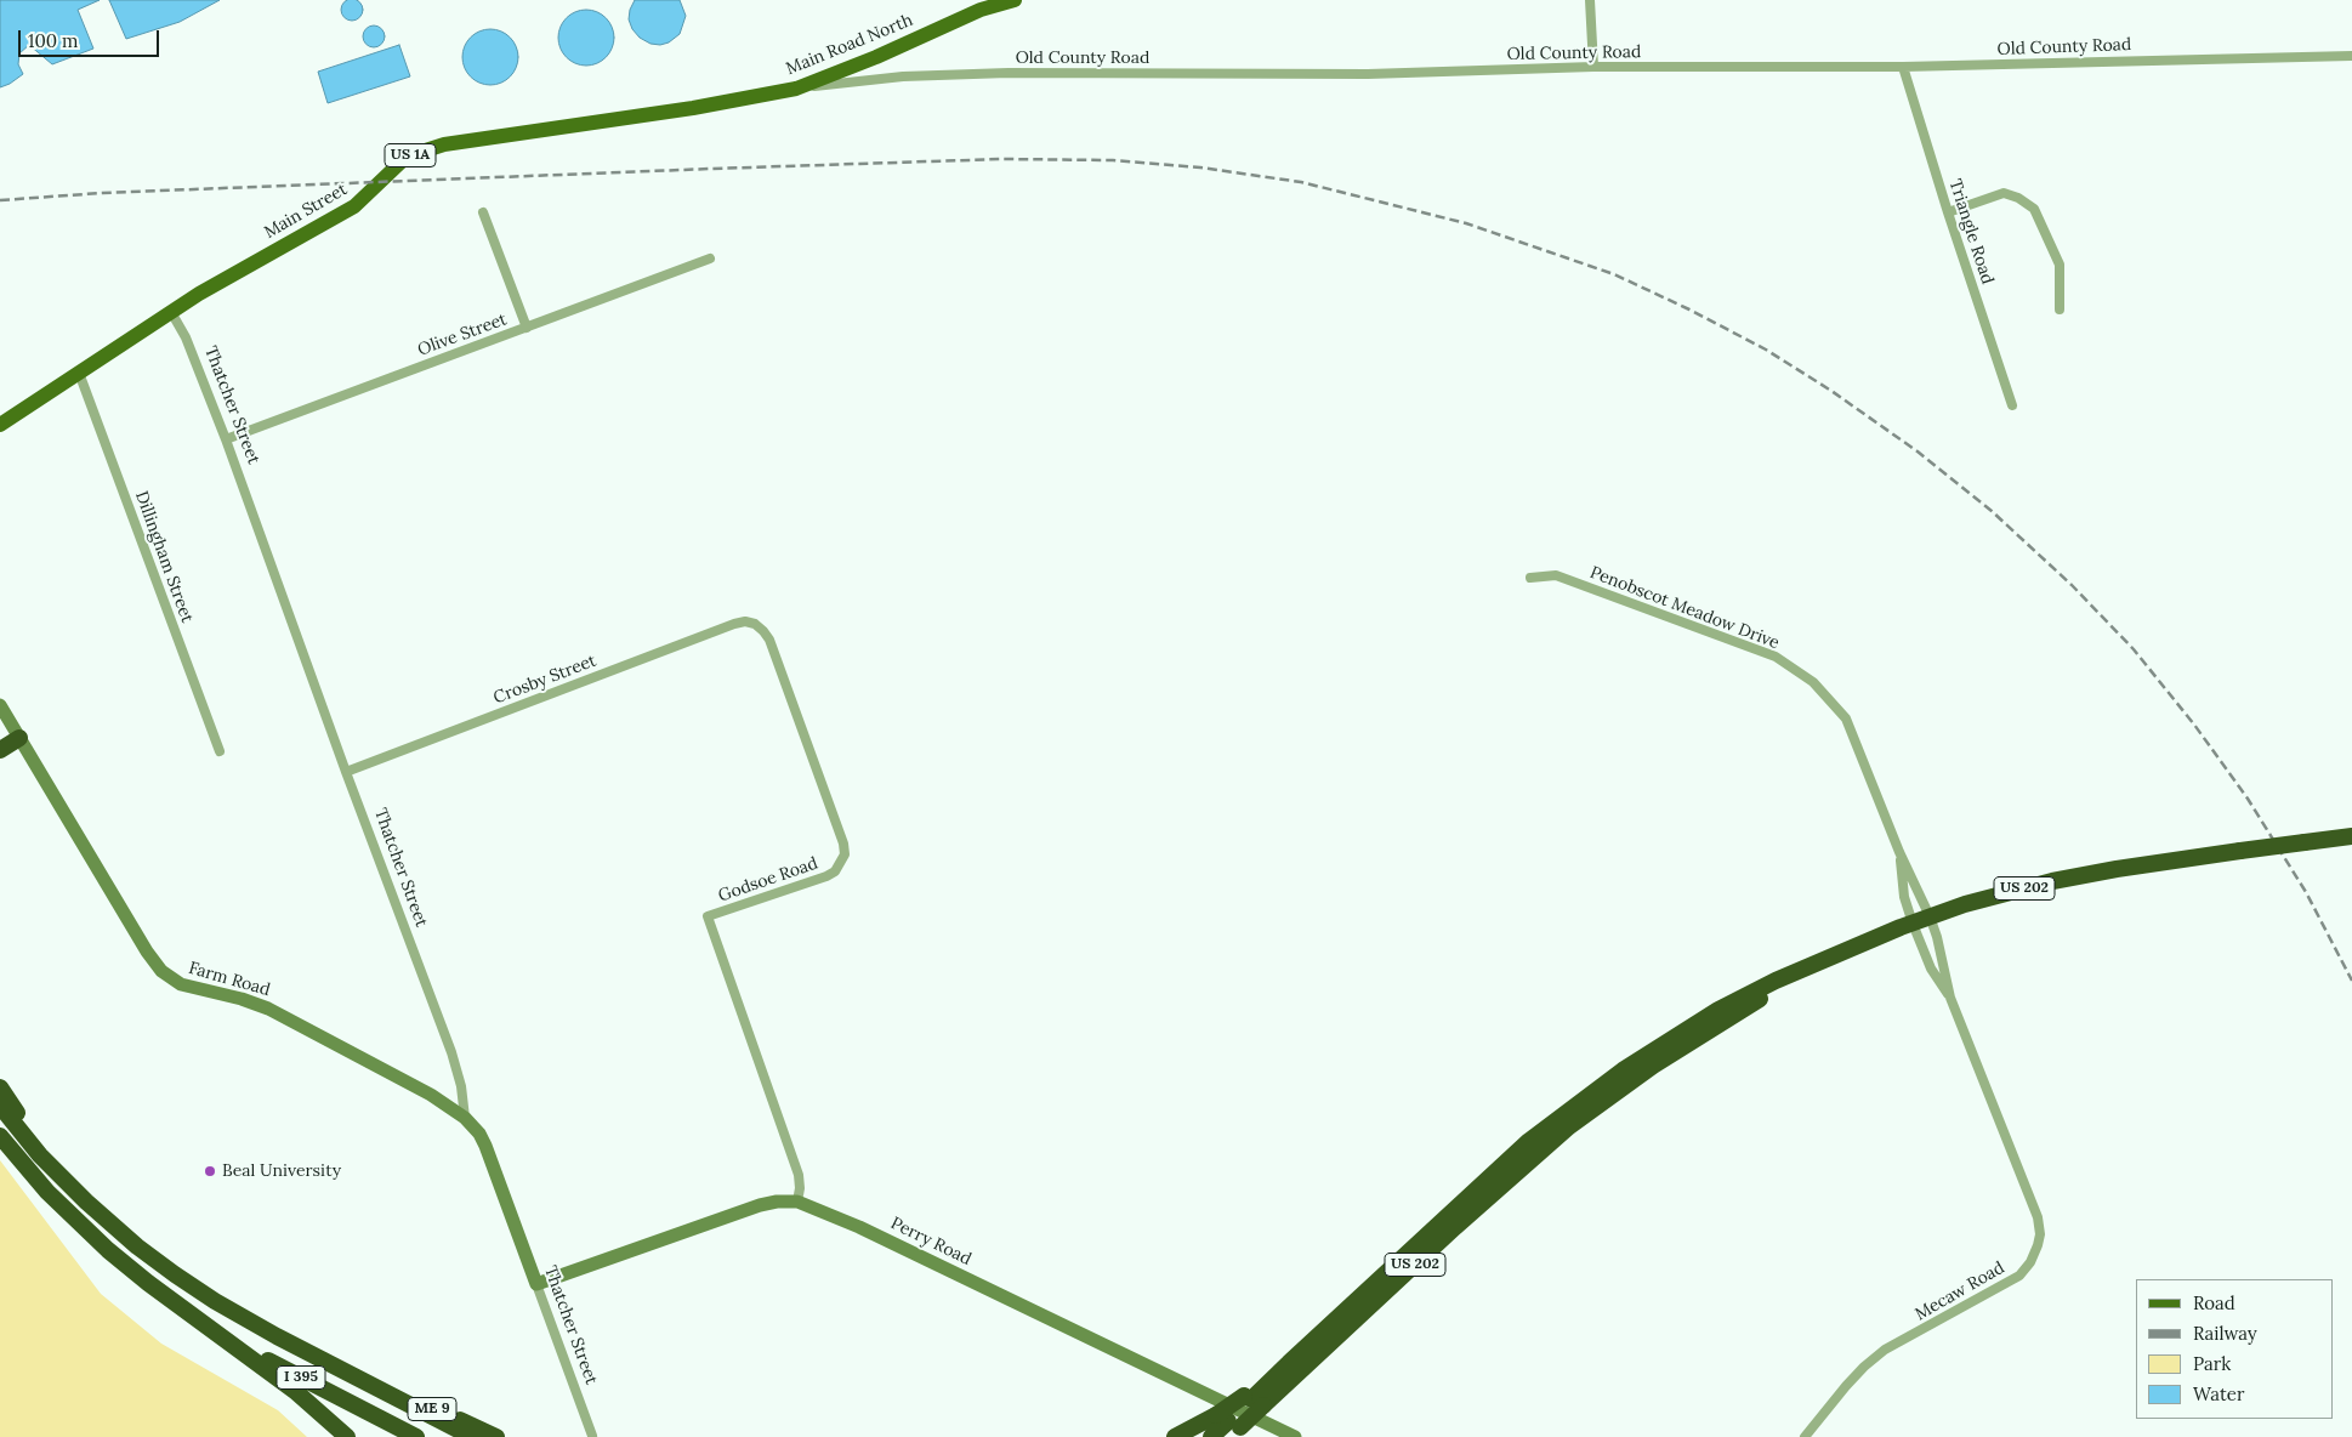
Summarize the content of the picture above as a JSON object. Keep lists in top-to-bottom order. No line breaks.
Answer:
{"streets":{"highway":["US 202","I 395","ME 9"],"main road":["Main Road North","US 1A","Main Street"],"street":["Old County Road","Triangle Road","Olive Street","Thatcher Street","Dillingham Street","Penobscot Meadow Drive","Crosby Street","Godsoe Road","Farm Road","Perry Road","Mecaw Road"]},"crossings":[["Main Road North","Old County Road"],["Main Road North","Main Street"],["Old County Road","Triangle Road"],["Main Street","Thatcher Street"],["Main Street","Dillingham Street"],["Olive Street","Thatcher Street"],["Thatcher Street","Crosby Street"],["Thatcher Street","Farm Road"],["Thatcher Street","Perry Road"],["Penobscot Meadow Drive","US 202"],["Penobscot Meadow Drive","Mecaw Road"],["Crosby Street","Godsoe Road"],["Godsoe Road","Perry Road"],["US 202","Mecaw Road"],["I 395","ME 9"]],"places":["Beal University"],"legend":["Road","Railway","Park","Water"],"scale_bar":"100 m"}
